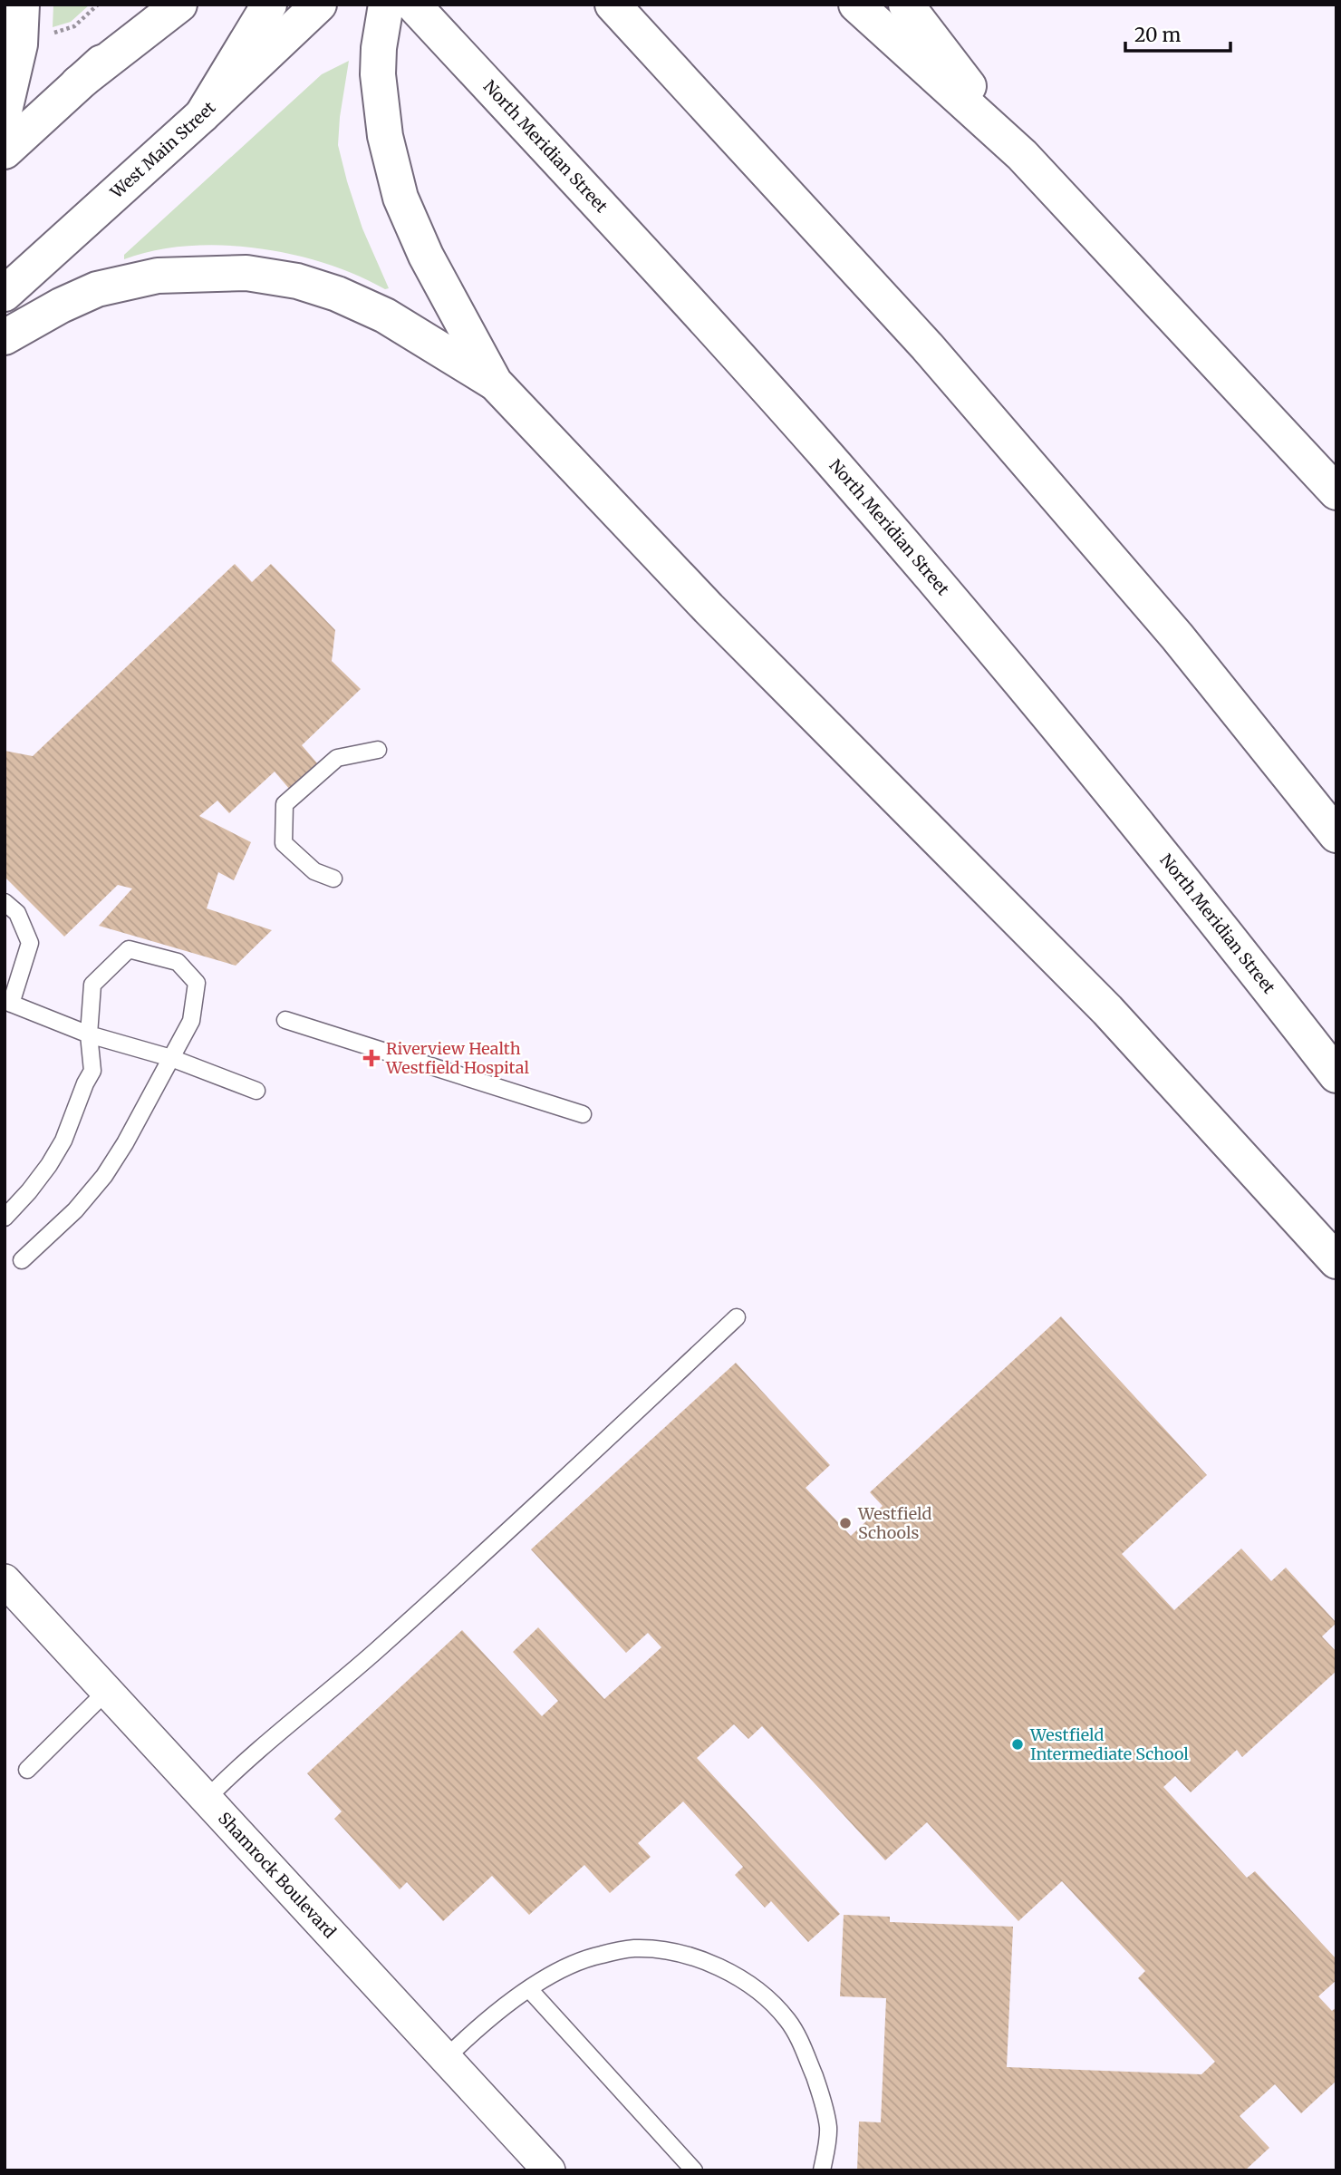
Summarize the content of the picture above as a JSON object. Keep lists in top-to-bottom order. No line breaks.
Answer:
{"streets":{"main road":["North Meridian Street","West Main Street"],"street":["Shamrock Boulevard"]},"places":{"health":["Riverview Health Westfield Hospital"],"other":["Westfield Schools","Westfield Intermediate School"]},"scale_bar":"20 m"}
